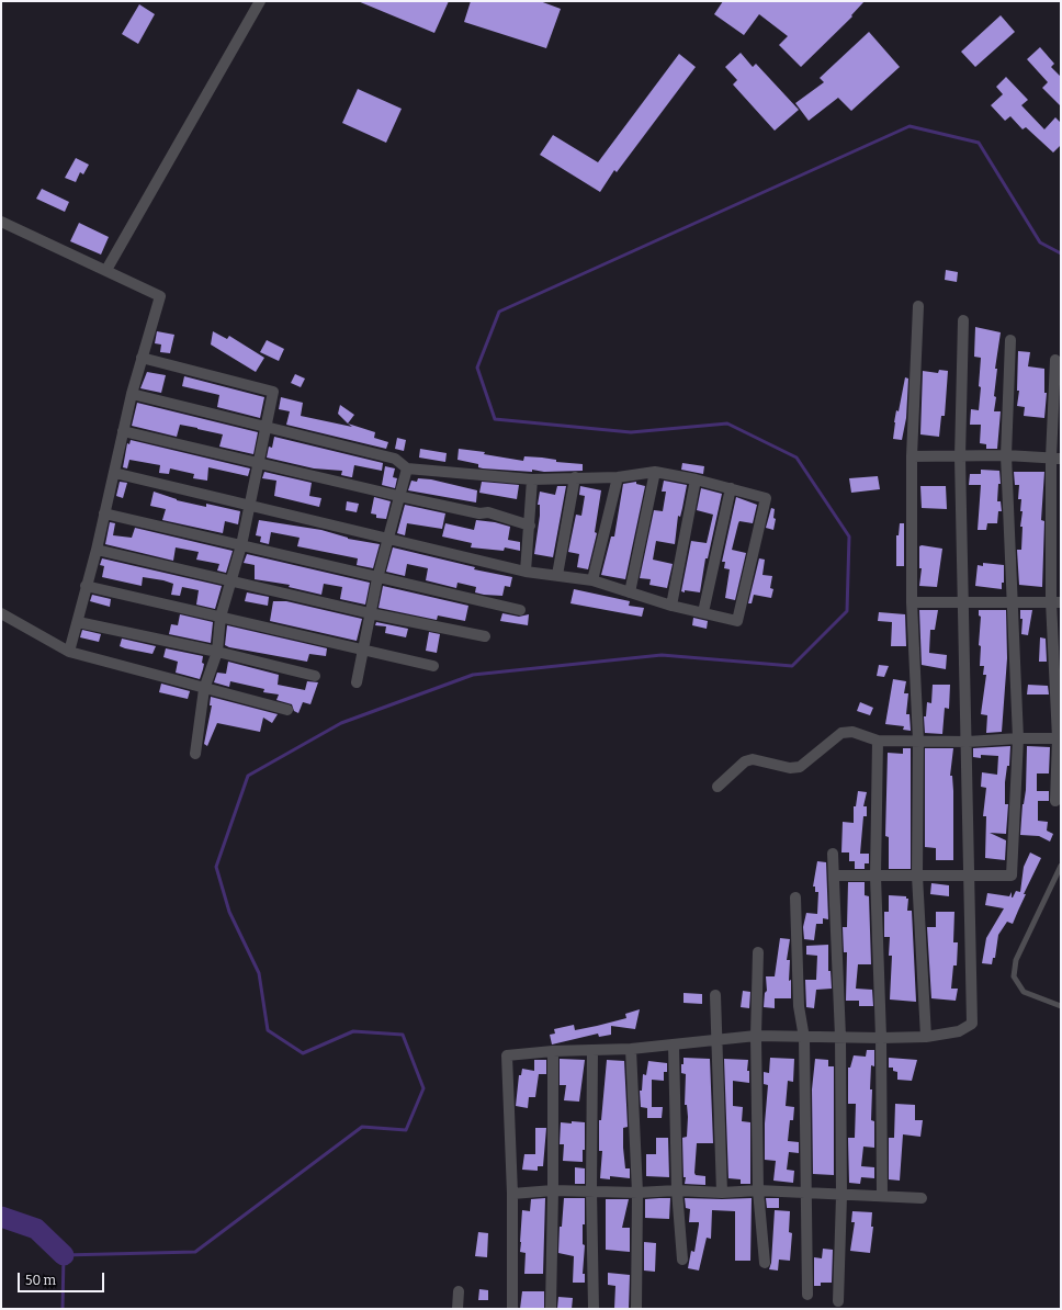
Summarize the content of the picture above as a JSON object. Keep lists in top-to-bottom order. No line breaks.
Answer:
{"scale_bar":"50 m"}
